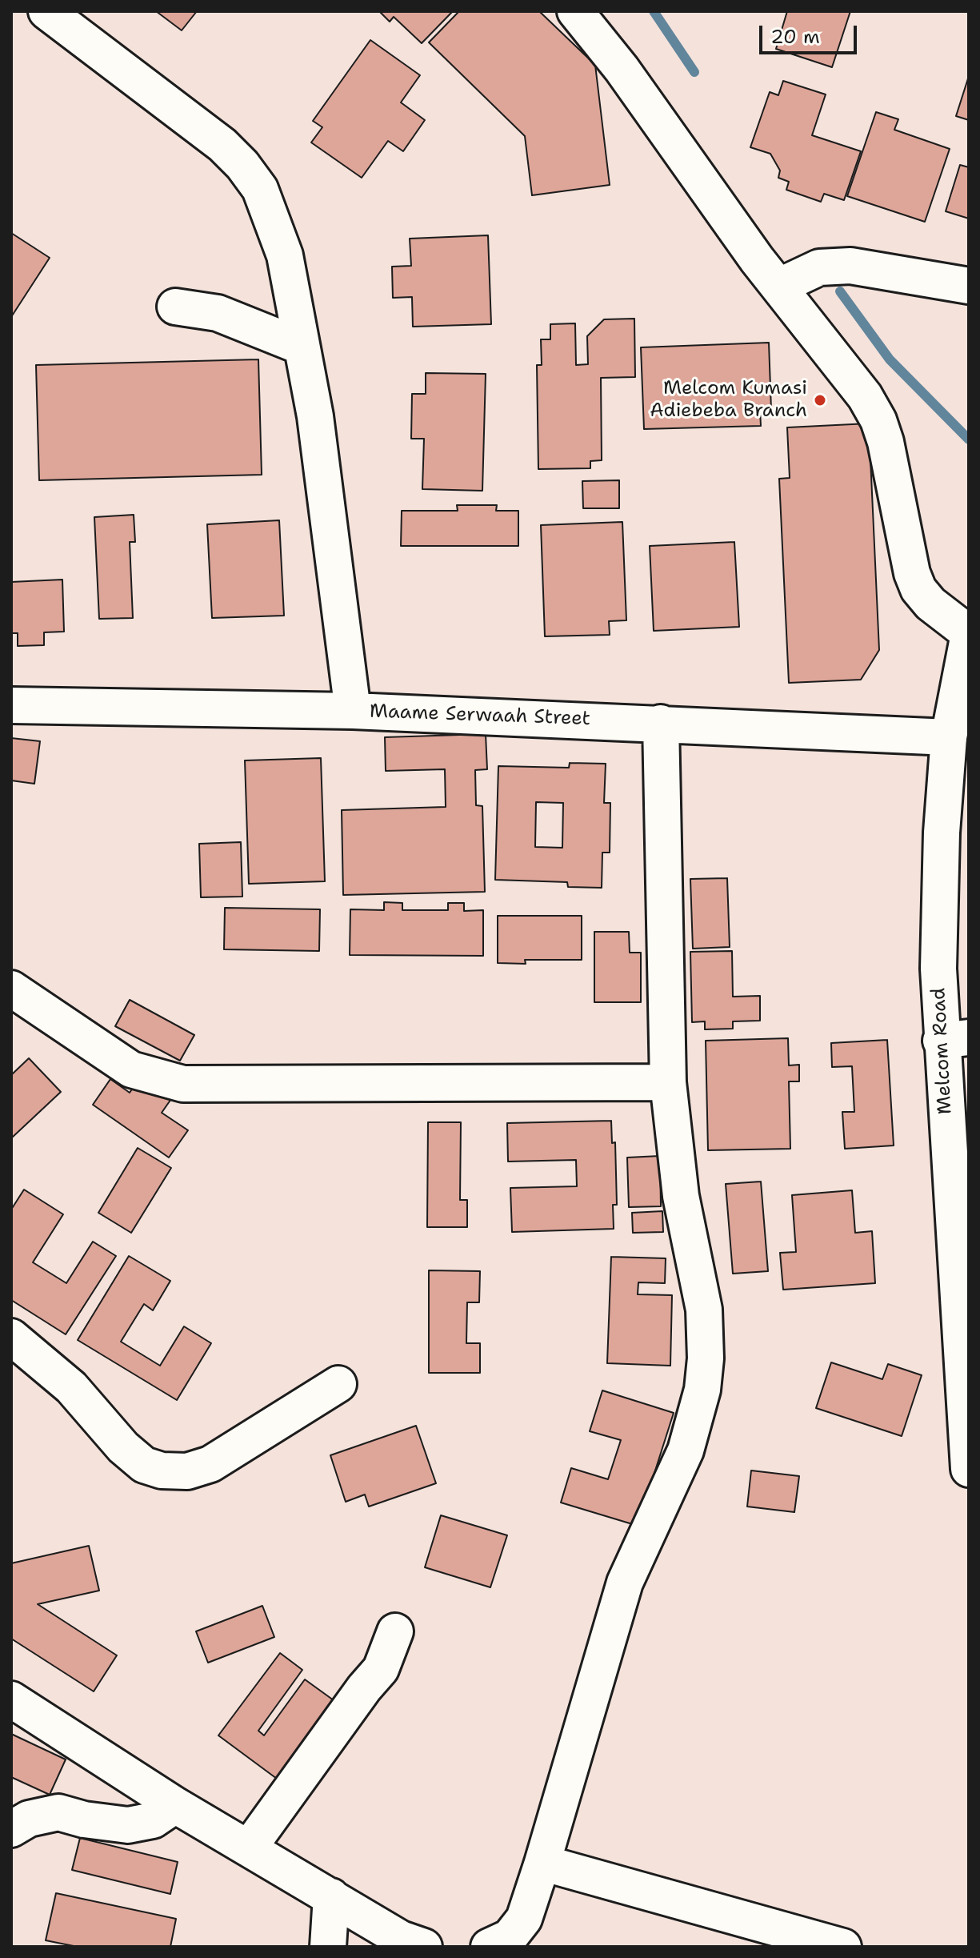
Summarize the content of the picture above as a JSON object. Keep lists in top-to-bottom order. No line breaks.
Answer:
{"streets":{"street":["Maame Serwaah Street","Melcom Road"]},"crossings":[["Maame Serwaah Street","Melcom Road"]],"places":["Melcom Kumasi Adiebeba Branch"],"scale_bar":"20 m"}
